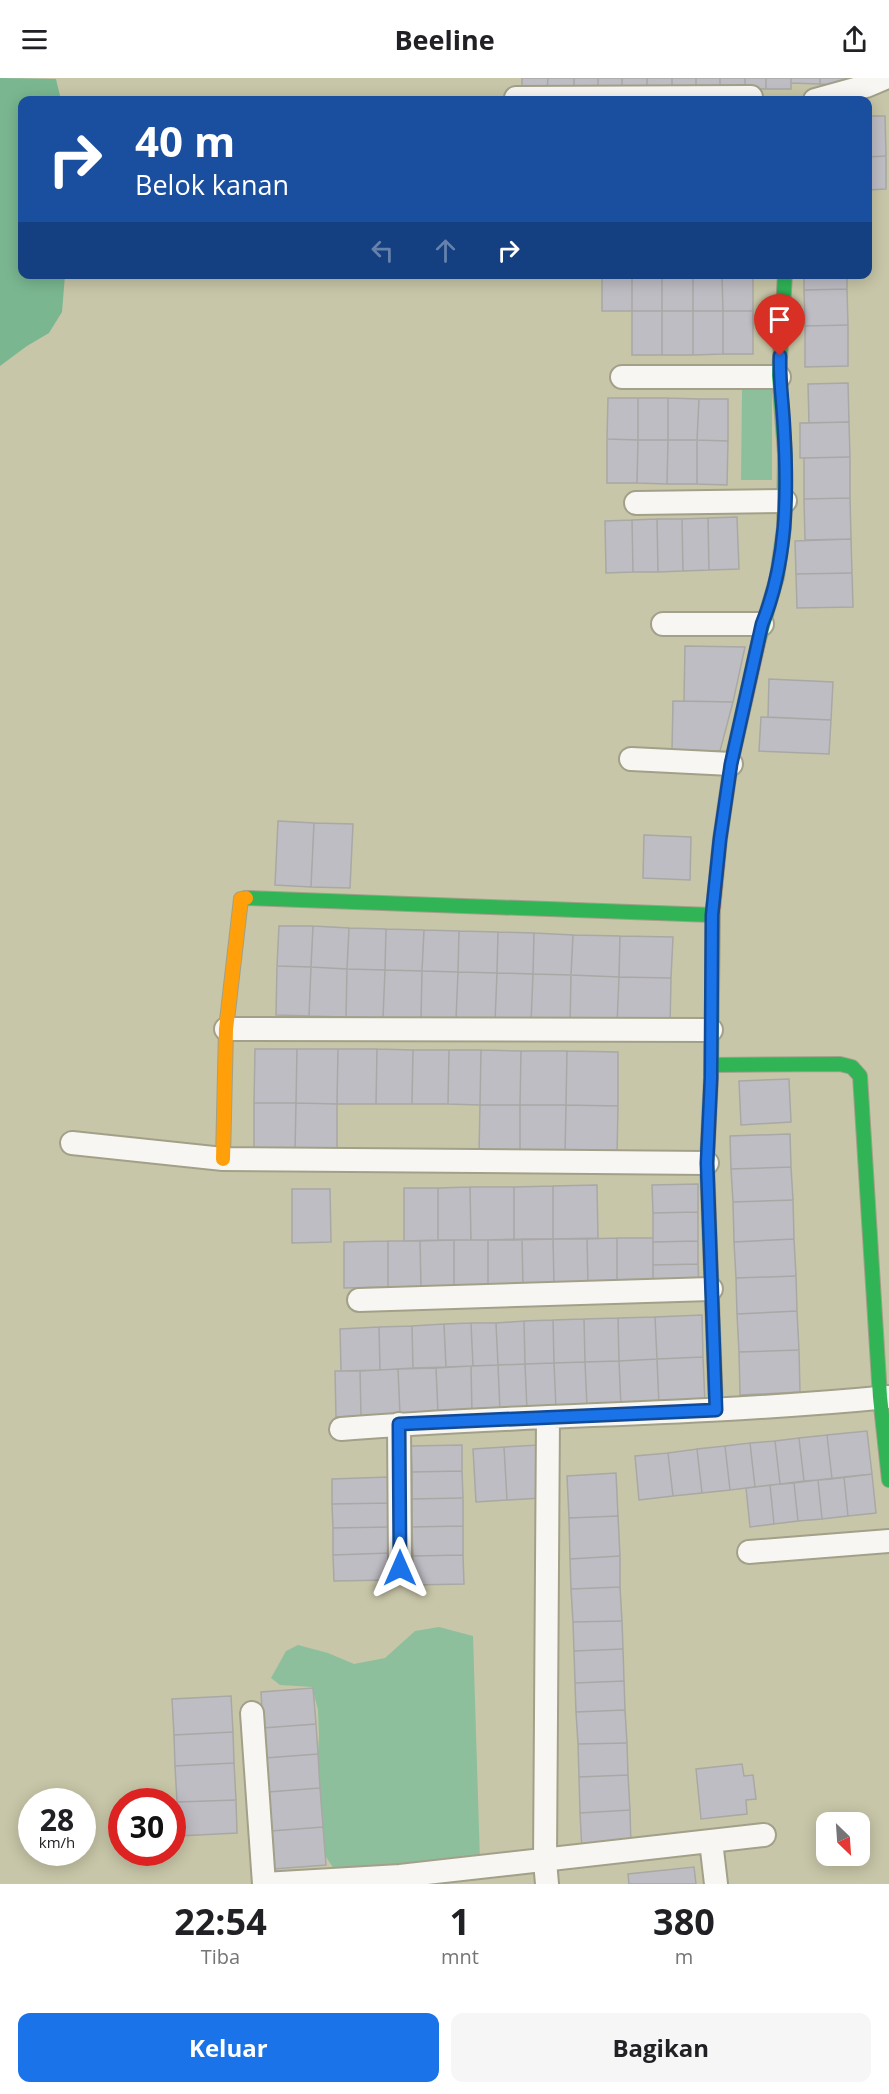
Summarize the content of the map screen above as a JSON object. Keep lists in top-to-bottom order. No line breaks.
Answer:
{"north":"bottom right","page":{"header":"Beeline","turn":["40 m","Belok kanan"],"speed":"28 km/h","limit":"30","eta":["22:54","Tiba","1","mnt","380","m"],"buttons":["Keluar","Bagikan"]}}
